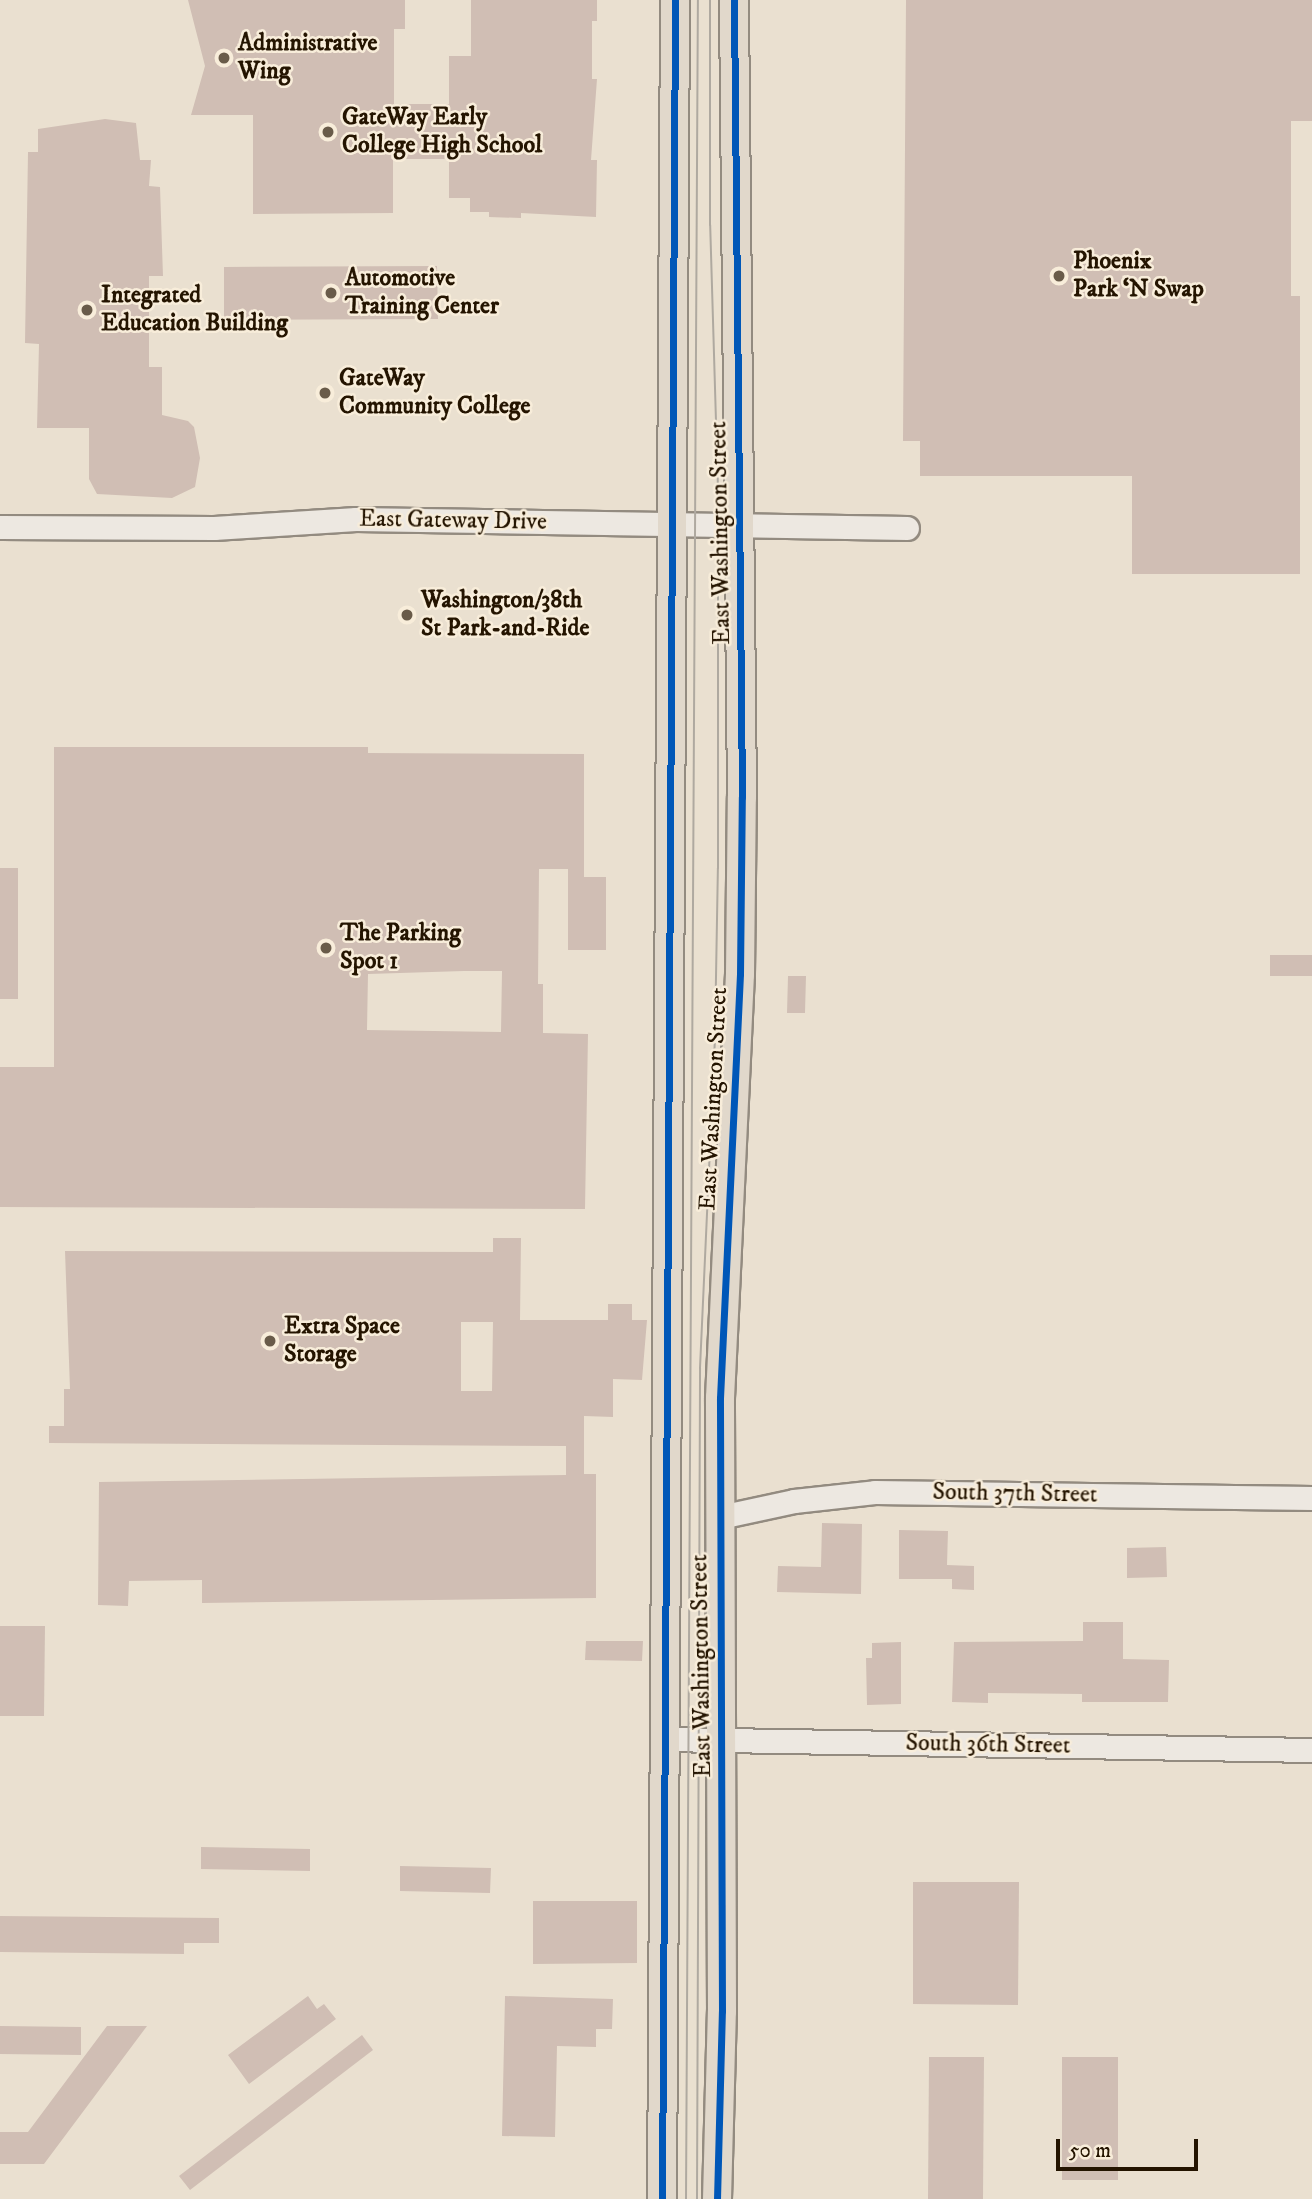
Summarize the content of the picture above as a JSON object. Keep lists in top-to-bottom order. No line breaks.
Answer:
{"streets":{"main road":["East Washington Street"],"street":["East Gateway Drive","South 37th Street","South 36th Street"]},"crossings":[["East Gateway Drive","East Washington Street"],["East Washington Street","South 37th Street"],["East Washington Street","South 36th Street"]],"places":["Administrative Wing","GateWay Early College High School","Phoenix Park ‘N Swap","Automotive Training Center","Integrated Education Building","GateWay Community College","Washington/38th St Park-and-Ride","The Parking Spot 1","Extra Space Storage"],"scale_bar":"50 m"}
